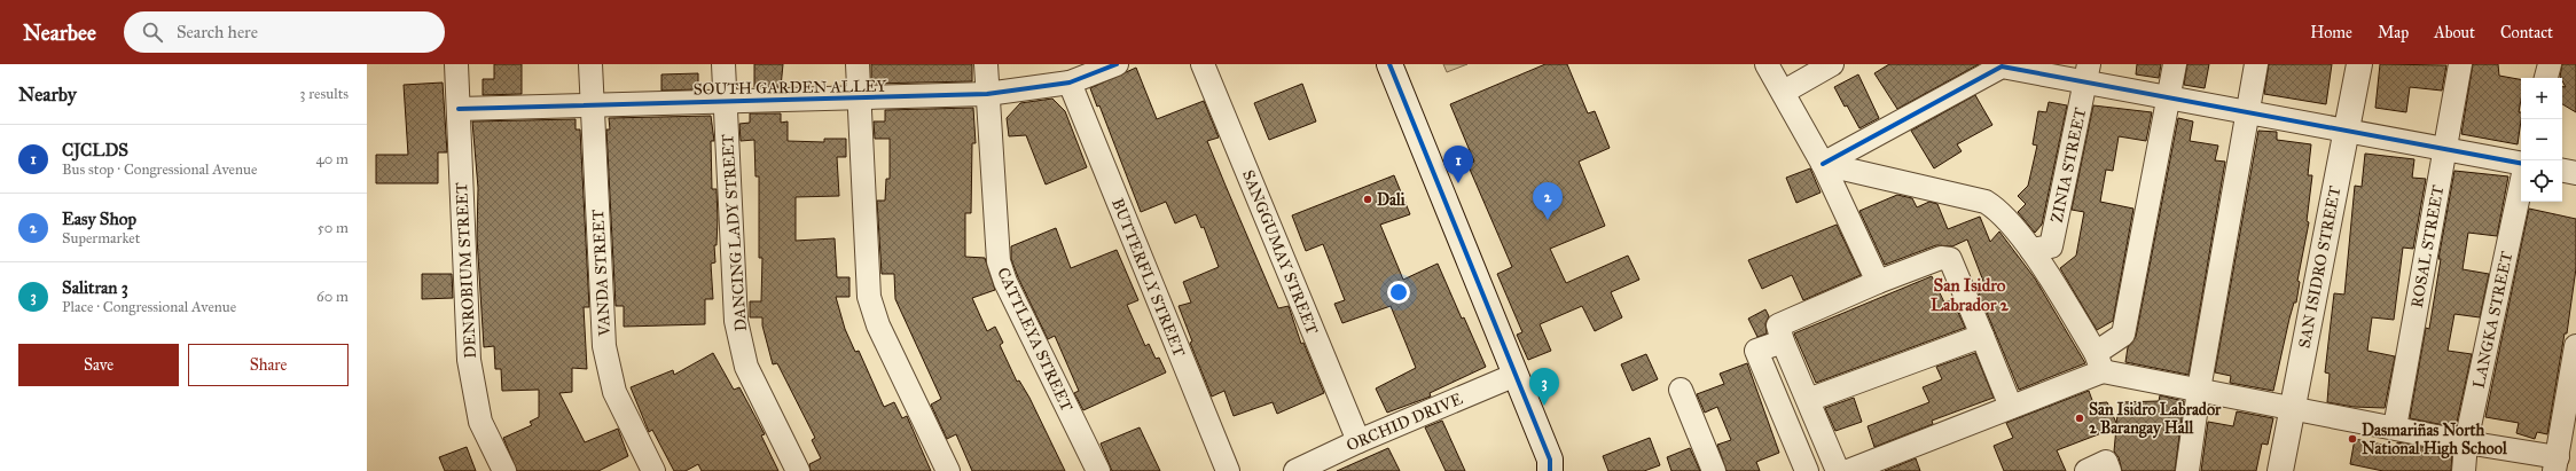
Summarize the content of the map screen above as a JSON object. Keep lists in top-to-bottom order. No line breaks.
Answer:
{"streets":{"main road":["SAN ISIDRO STREET"],"street":["SOUTH GARDEN ALLEY","ZINIA STREET","DANCING LADY STREET","ROSAL STREET","SANGGUMAY STREET","DENROBIUM STREET","VANDA STREET","BUTTERFLY STREET","LANGKA STREET","CATTLEYA STREET","ORCHID DRIVE"]},"crossings":[["SOUTH GARDEN ALLEY","DANCING LADY STREET"],["SOUTH GARDEN ALLEY","DENROBIUM STREET"],["SOUTH GARDEN ALLEY","VANDA STREET"],["SOUTH GARDEN ALLEY","BUTTERFLY STREET"],["SOUTH GARDEN ALLEY","CATTLEYA STREET"],["SANGGUMAY STREET","ORCHID DRIVE"]],"districts":["San Isidro Labrador 2"],"places":["Dali","San Isidro Labrador 2 Barangay Hall","Dasmariñas North National High School"],"page":{"header":"Nearbee","search":"Search here","nav":["Home","Map","About","Contact"],"heading":["Nearby","3 results"],"map_buttons":["+","−"],"list":[{"mark":"1","name":"CJCLDS","note":"Bus stop · Congressional Avenue","value":"40 m"},{"mark":"2","name":"Easy Shop","note":"Supermarket","value":"50 m"},{"mark":"3","name":"Salitran 3","note":"Place · Congressional Avenue","value":"60 m"}],"pins":["1","2","3"],"buttons":["Save","Share"]}}
